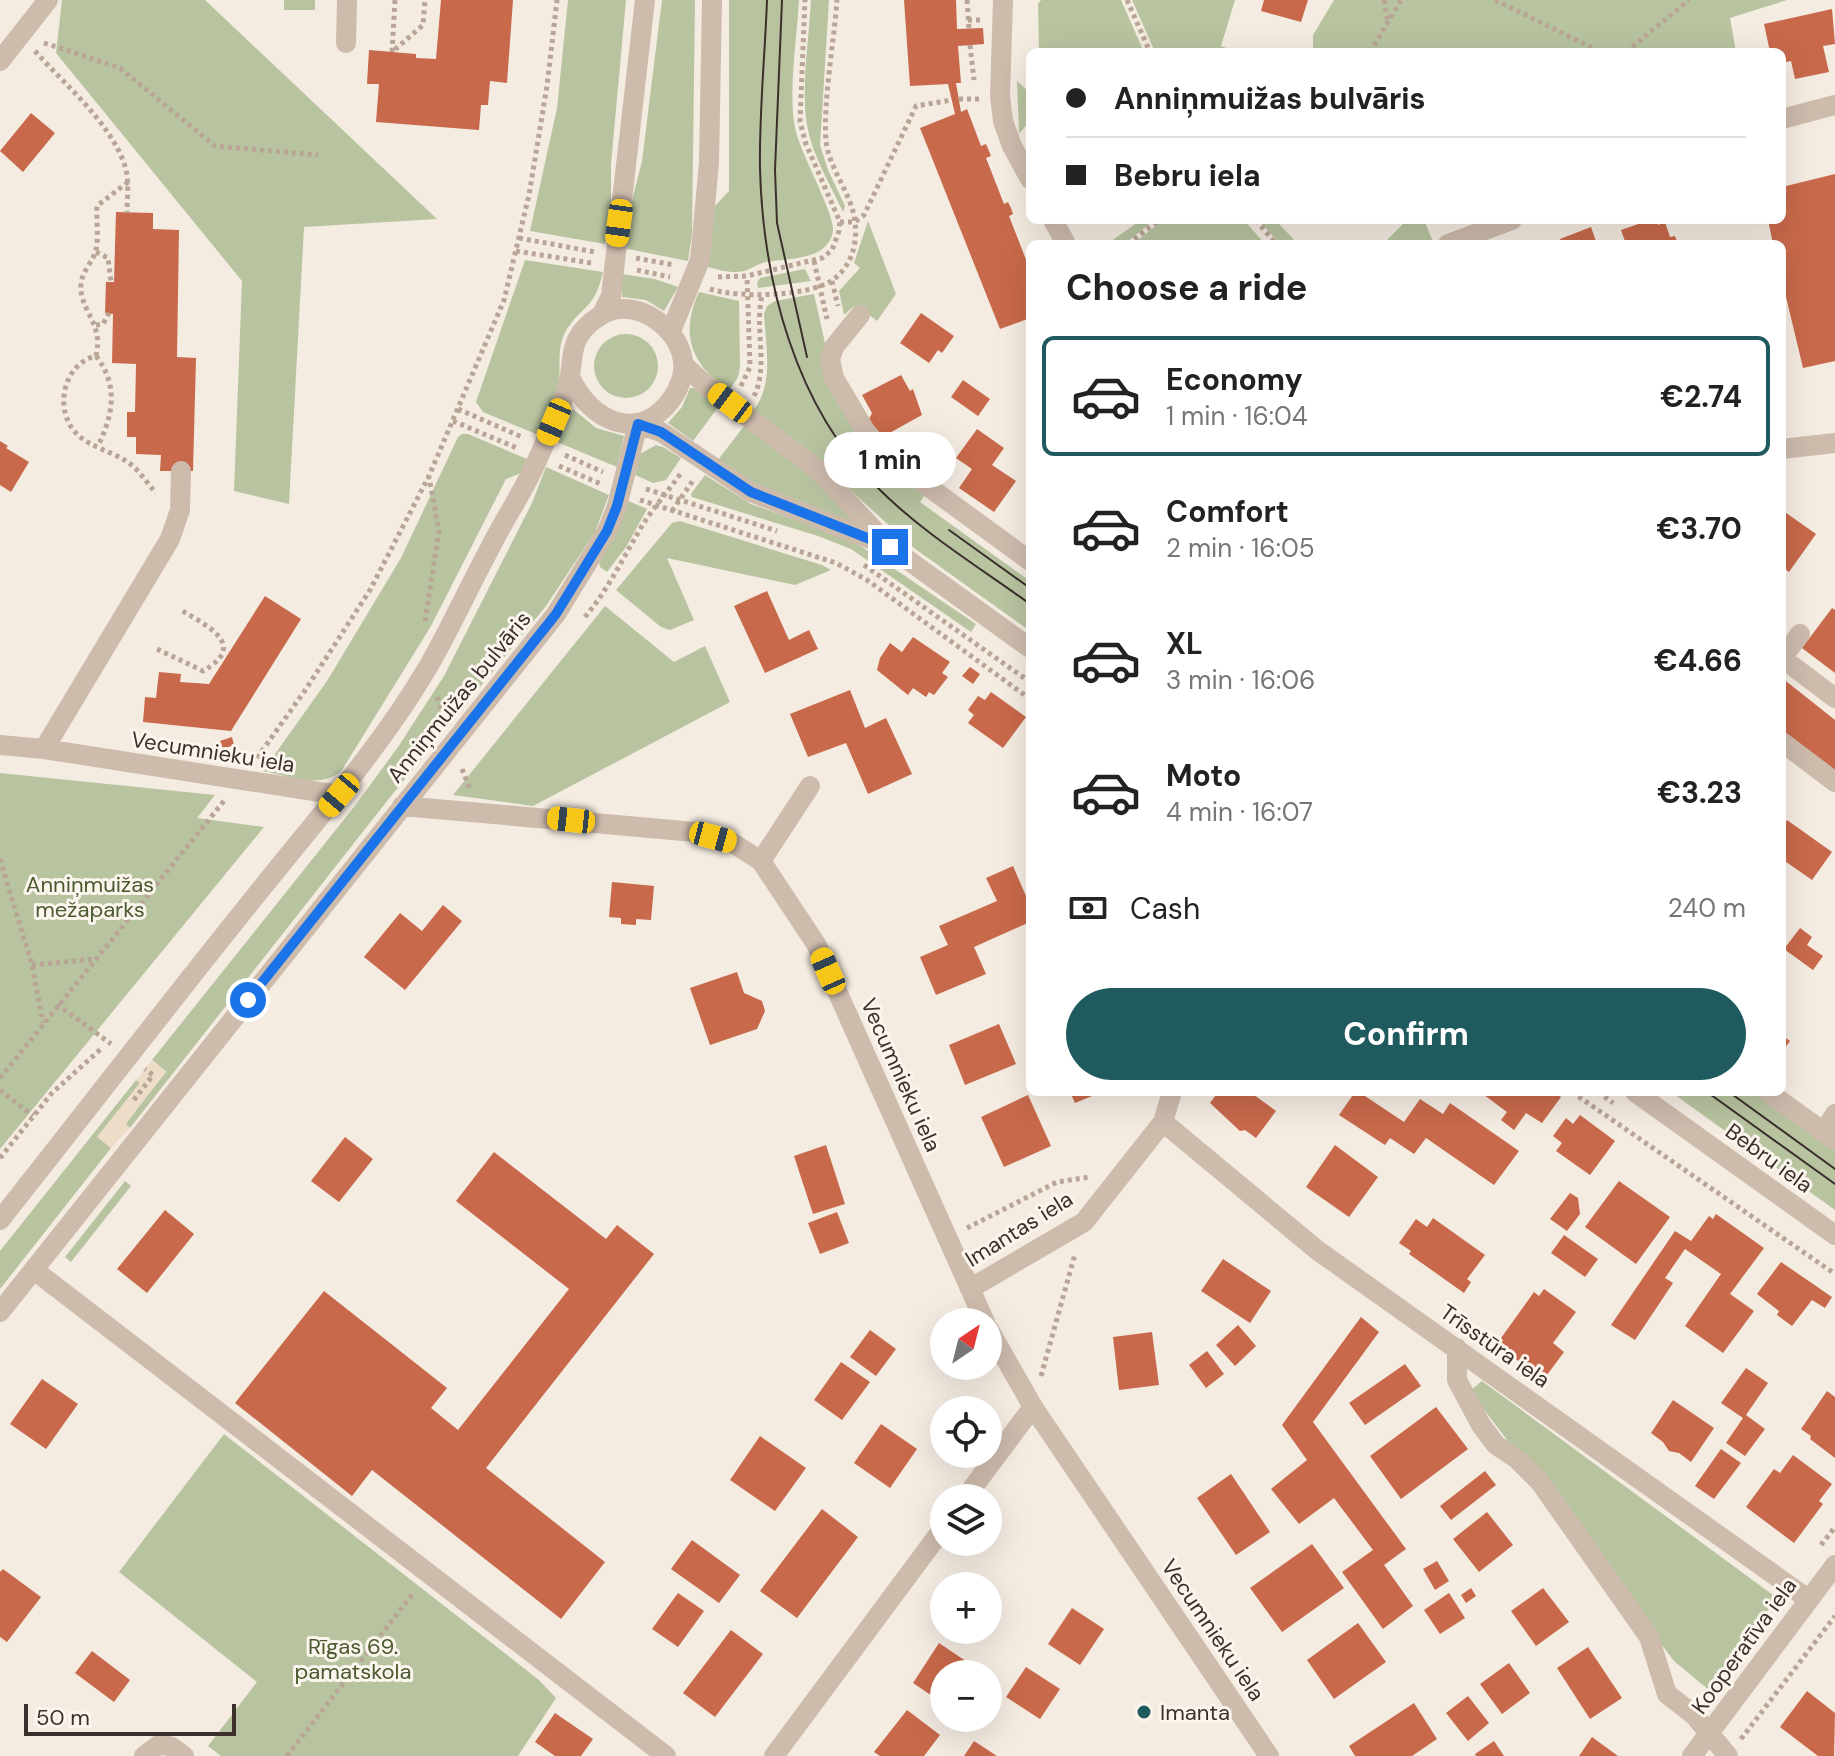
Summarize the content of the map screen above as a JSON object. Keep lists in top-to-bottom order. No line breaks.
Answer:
{"streets":{"street":["Anniņmuižas bulvāris","Vecumnieku iela","Bebru iela","Imantas iela","Trīsstūra iela","Kooperatīva iela"]},"crossings":[["Anniņmuižas bulvāris","Vecumnieku iela"],["Vecumnieku iela","Imantas iela"],["Imantas iela","Trīsstūra iela"],["Trīsstūra iela","Kooperatīva iela"]],"parks":["Anniņmuižas mežaparks","Rīgas 69. pamatskola"],"places":["Imanta"],"scale_bar":"50 m","north":"top right","page":{"banner":["Anniņmuižas bulvāris","Bebru iela"],"heading":"Choose a ride","list":[{"name":"Economy","note":"1 min · 16:04","value":"€2.74"},{"name":"Comfort","note":"2 min · 16:05","value":"€3.70"},{"name":"XL","note":"3 min · 16:06","value":"€4.66"},{"name":"Moto","note":"4 min · 16:07","value":"€3.23"}],"bubble":"1 min","pay":["Cash","240 m"],"buttons":"Confirm","map_buttons":["+","−"],"scale":"50 m"}}
